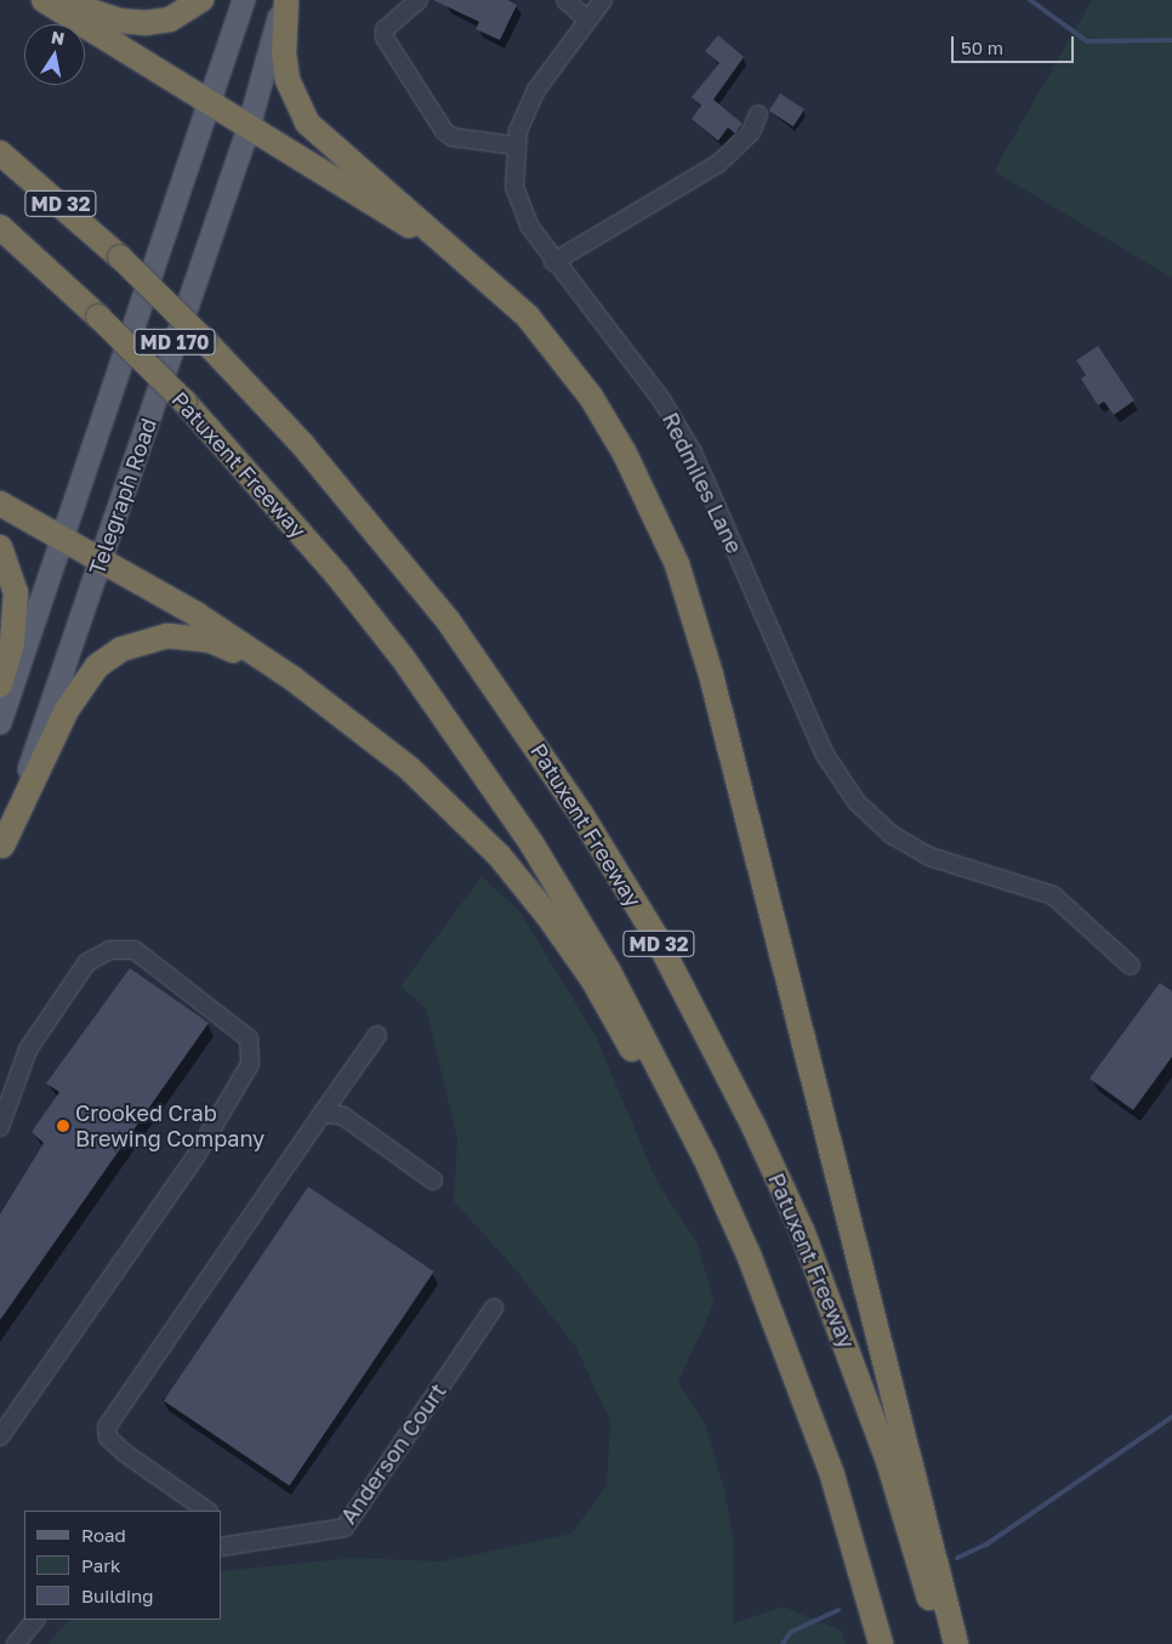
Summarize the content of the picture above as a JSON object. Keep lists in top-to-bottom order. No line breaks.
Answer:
{"streets":{"highway":["MD 32","Patuxent Freeway"],"main road":["MD 170","Telegraph Road"],"street":["Redmiles Lane","Anderson Court"]},"places":["Crooked Crab Brewing Company"],"legend":["Road","Park","Building"],"scale_bar":"50 m","north":"top"}
